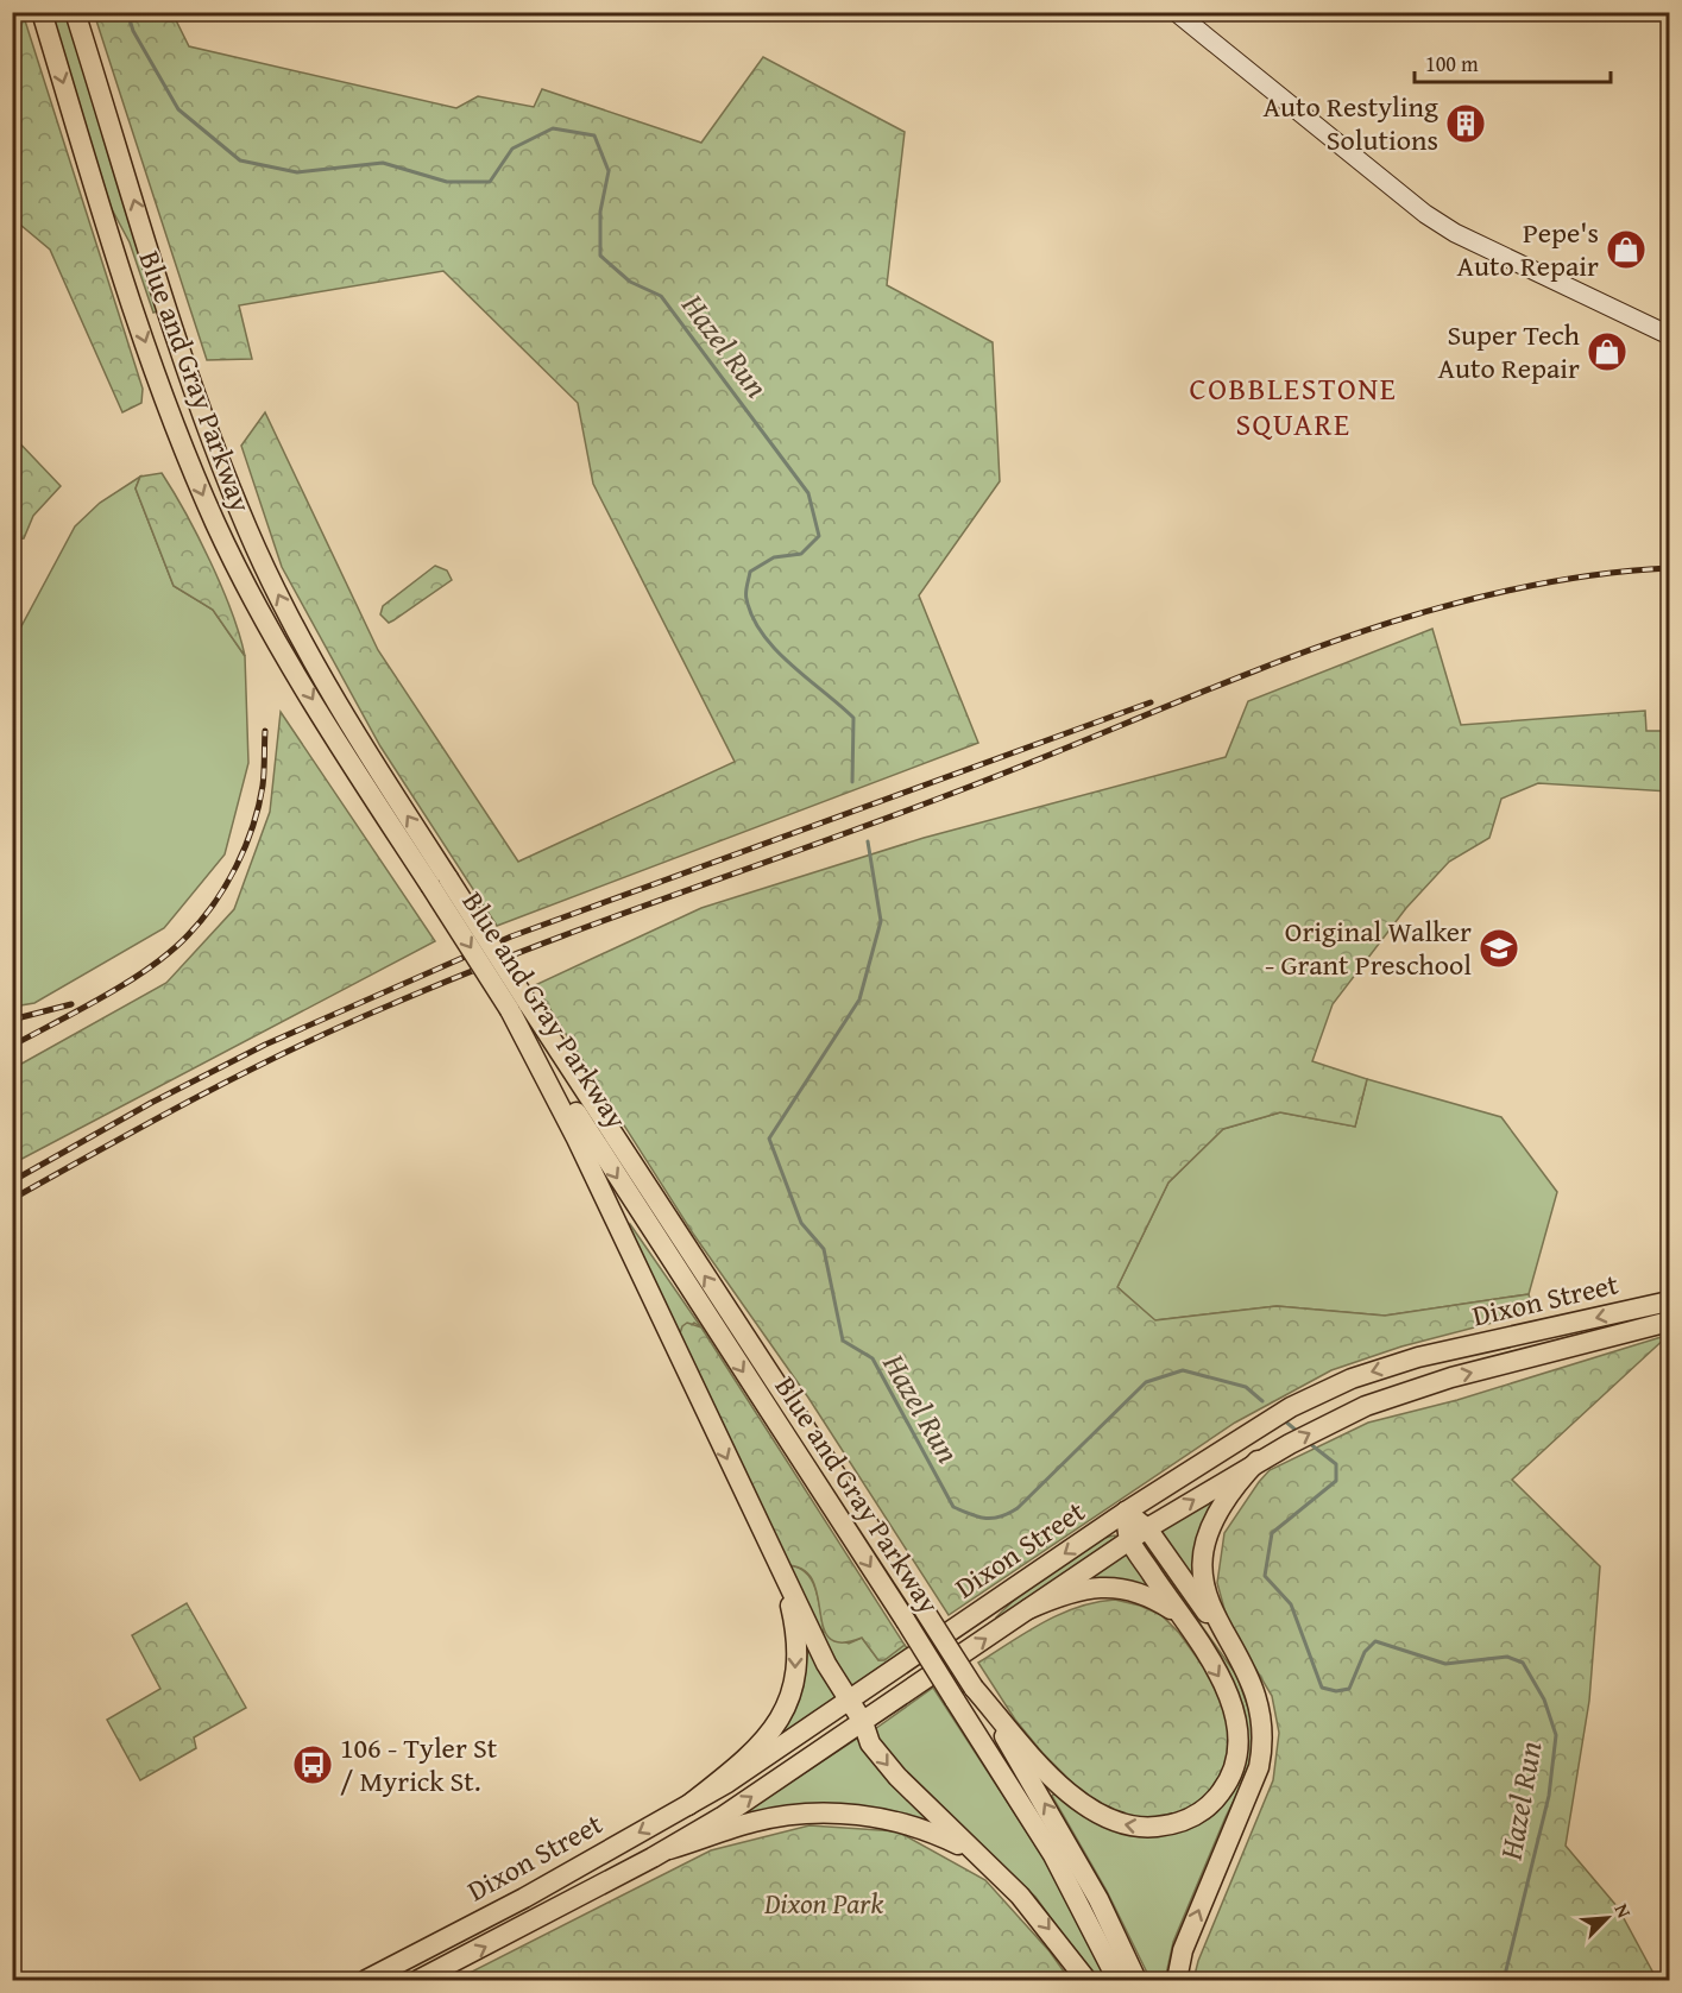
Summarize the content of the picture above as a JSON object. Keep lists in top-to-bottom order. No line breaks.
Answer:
{"streets":{"main road":["Blue and Gray Parkway","Dixon Street"]},"districts":["COBBLESTONE SQUARE"],"water":["Hazel Run"],"parks":["Dixon Park"],"places":{"building":["Auto Restyling Solutions"],"shop":["Pepe's Auto Repair","Super Tech Auto Repair"],"school or university":["Original Walker - Grant Preschool"],"bus stop":["106 - Tyler St / Myrick St."]},"scale_bar":"100 m","north":"top right"}
